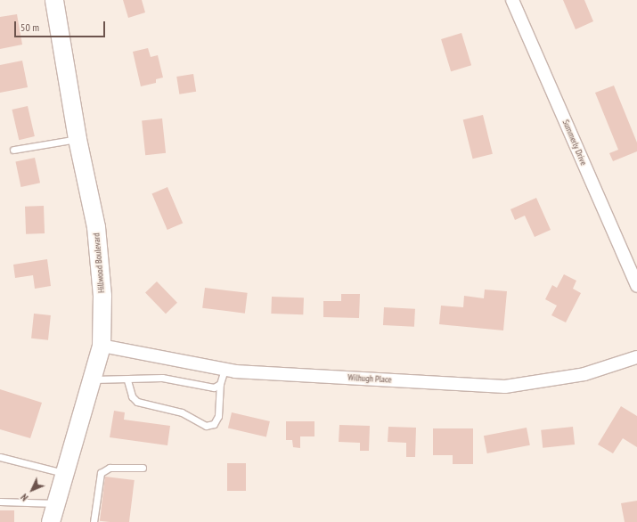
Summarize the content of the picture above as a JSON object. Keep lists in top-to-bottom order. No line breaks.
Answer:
{"streets":{"street":["Summerly Drive","Hillwood Boulevard","Wilhugh Place"]},"crossings":[["Hillwood Boulevard","Wilhugh Place"]],"scale_bar":"50 m","north":"bottom left"}
